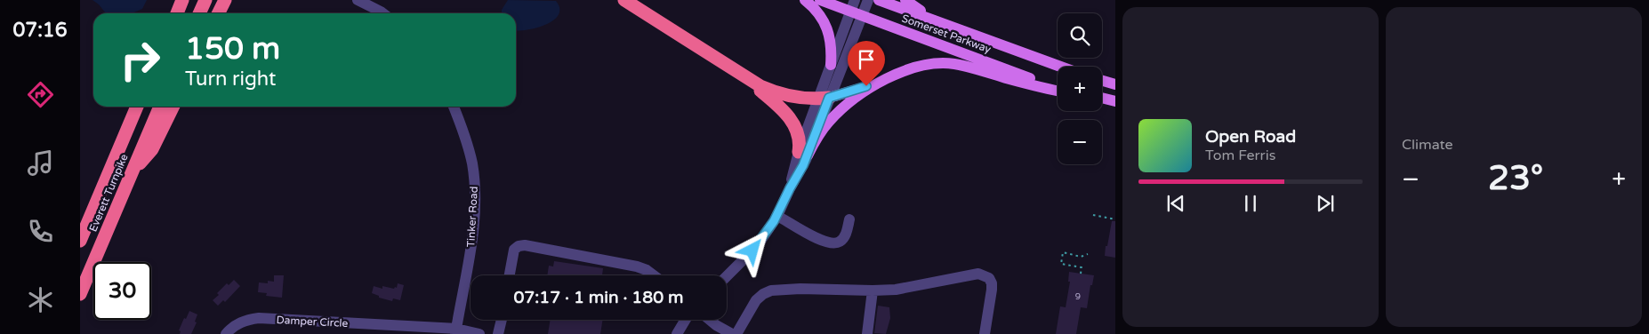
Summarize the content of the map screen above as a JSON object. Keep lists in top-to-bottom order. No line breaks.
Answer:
{"streets":{"highway":["Everett Turnpike"],"main road":["Somerset Parkway"],"street":["Tinker Road","Damper Circle"]},"crossings":[["Tinker Road","Damper Circle"]],"house_numbers":["9"],"page":{"tabs":"07:16","tile":"Climate","map_buttons":["+","−"],"turn":["150 m","Turn right"],"song":["Open Road","Tom Ferris"],"heat":["−","23°","+"],"limit":"30","trip":"07:17 · 1 min · 180 m"}}
